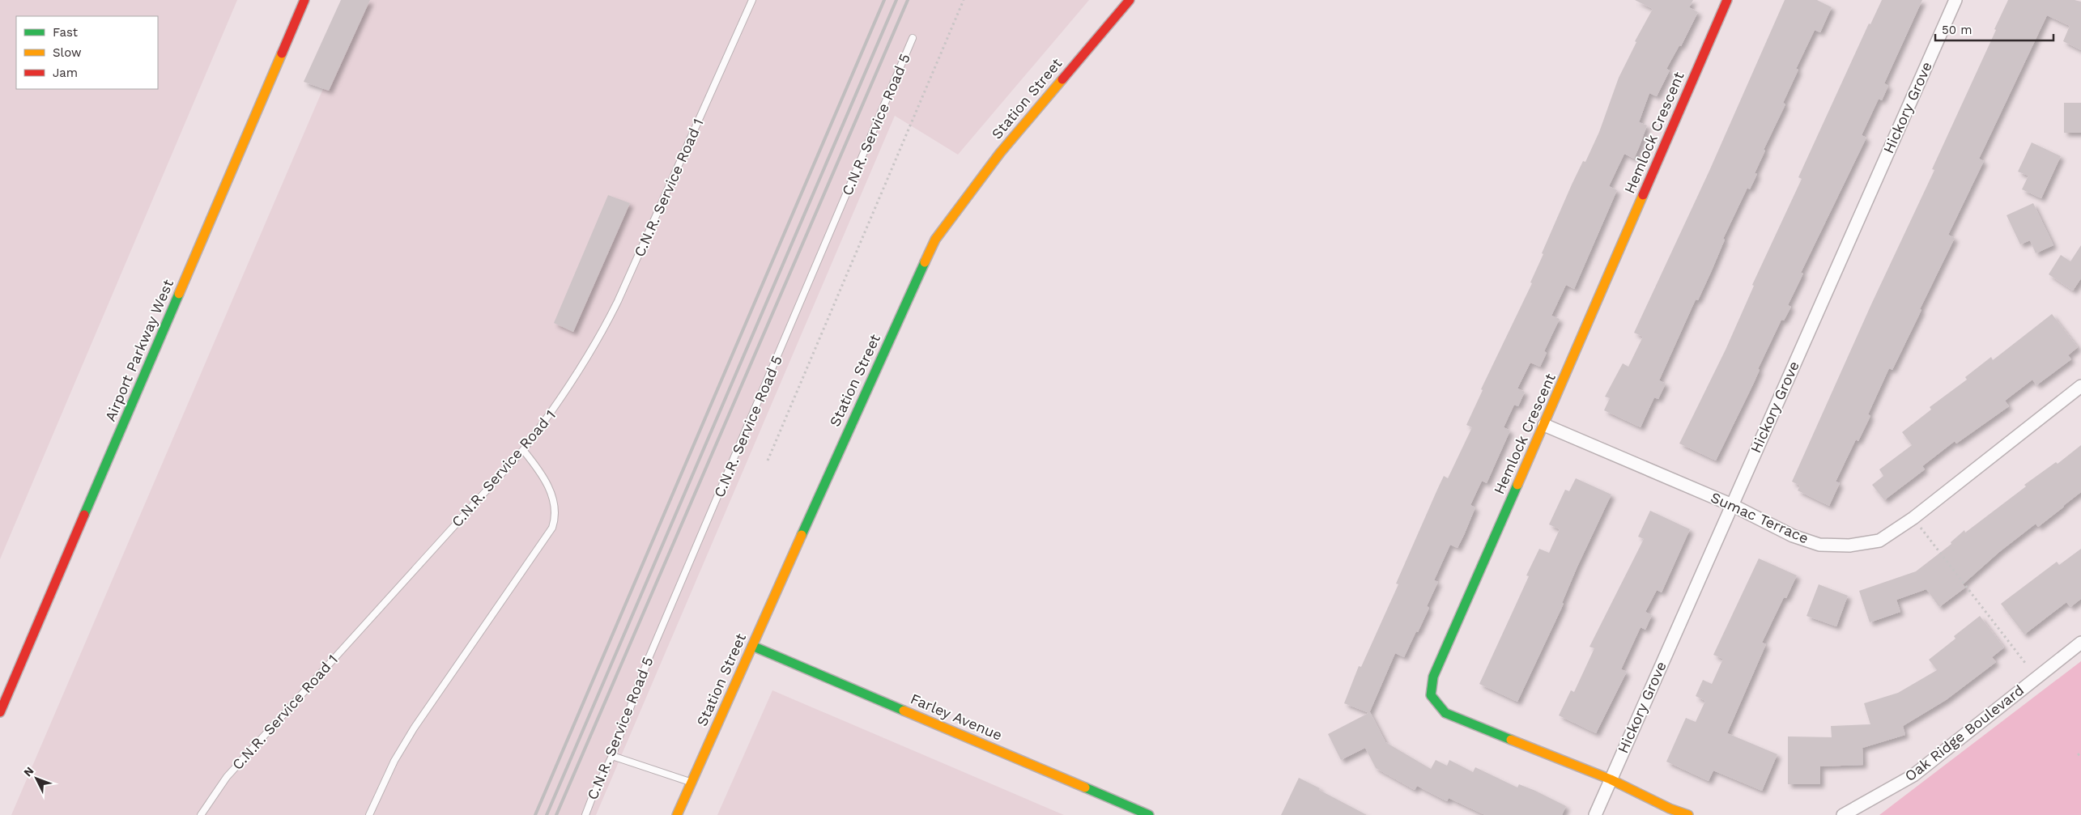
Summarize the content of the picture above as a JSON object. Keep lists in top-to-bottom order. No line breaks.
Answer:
{"streets":{"street":["Station Street","Hickory Grove","Hemlock Crescent","Airport Parkway West","Sumac Terrace","Farley Avenue","Oak Ridge Boulevard"],"lane":["C.N.R. Service Road 5","C.N.R. Service Road 1"]},"crossings":[["Station Street","Farley Avenue"],["Hickory Grove","Hemlock Crescent"],["Hickory Grove","Sumac Terrace"],["Hemlock Crescent","Sumac Terrace"]],"legend":["Fast","Slow","Jam"],"scale_bar":"50 m","north":"top left"}
